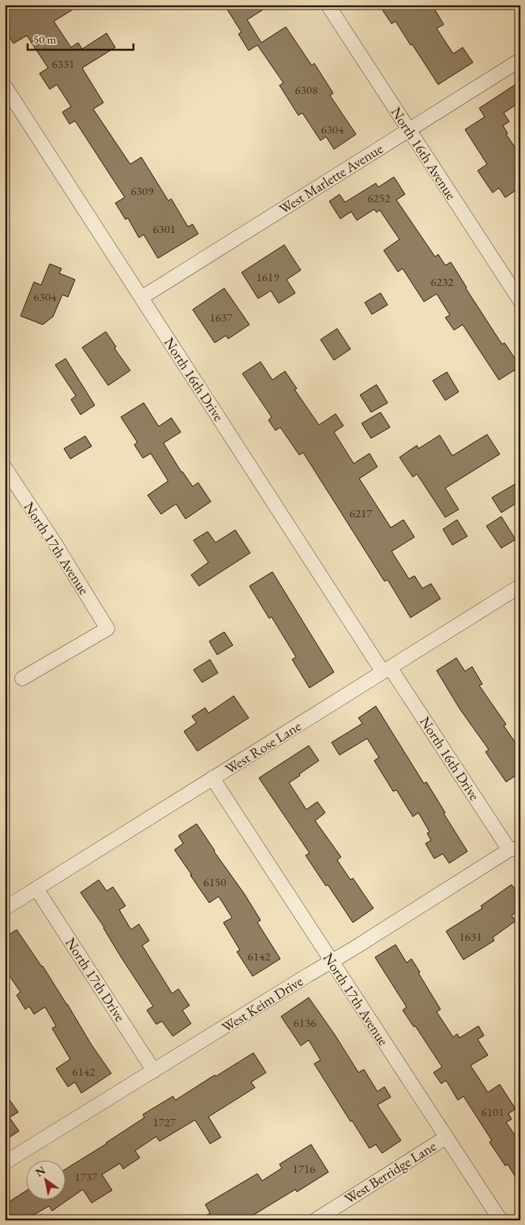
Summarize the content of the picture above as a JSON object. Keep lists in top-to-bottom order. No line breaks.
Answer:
{"streets":{"street":["North 16th Avenue","West Marlette Avenue","North 16th Drive","North 17th Avenue","West Rose Lane","North 17th Drive","West Keim Drive","West Berridge Lane"]},"crossings":[["North 16th Avenue","West Marlette Avenue"],["West Marlette Avenue","North 16th Drive"],["North 16th Drive","West Rose Lane"],["North 16th Drive","West Keim Drive"],["North 17th Avenue","West Rose Lane"],["North 17th Avenue","West Keim Drive"],["North 17th Avenue","West Berridge Lane"],["West Rose Lane","North 17th Drive"],["North 17th Drive","West Keim Drive"]],"house_numbers":["6331","6308","6304","6309","6252","6301","1619","6232","6304","1637","6217","6150","1631","6142","6136","6142","6101","1727","1716","1737"],"scale_bar":"50 m","north":"top left"}
